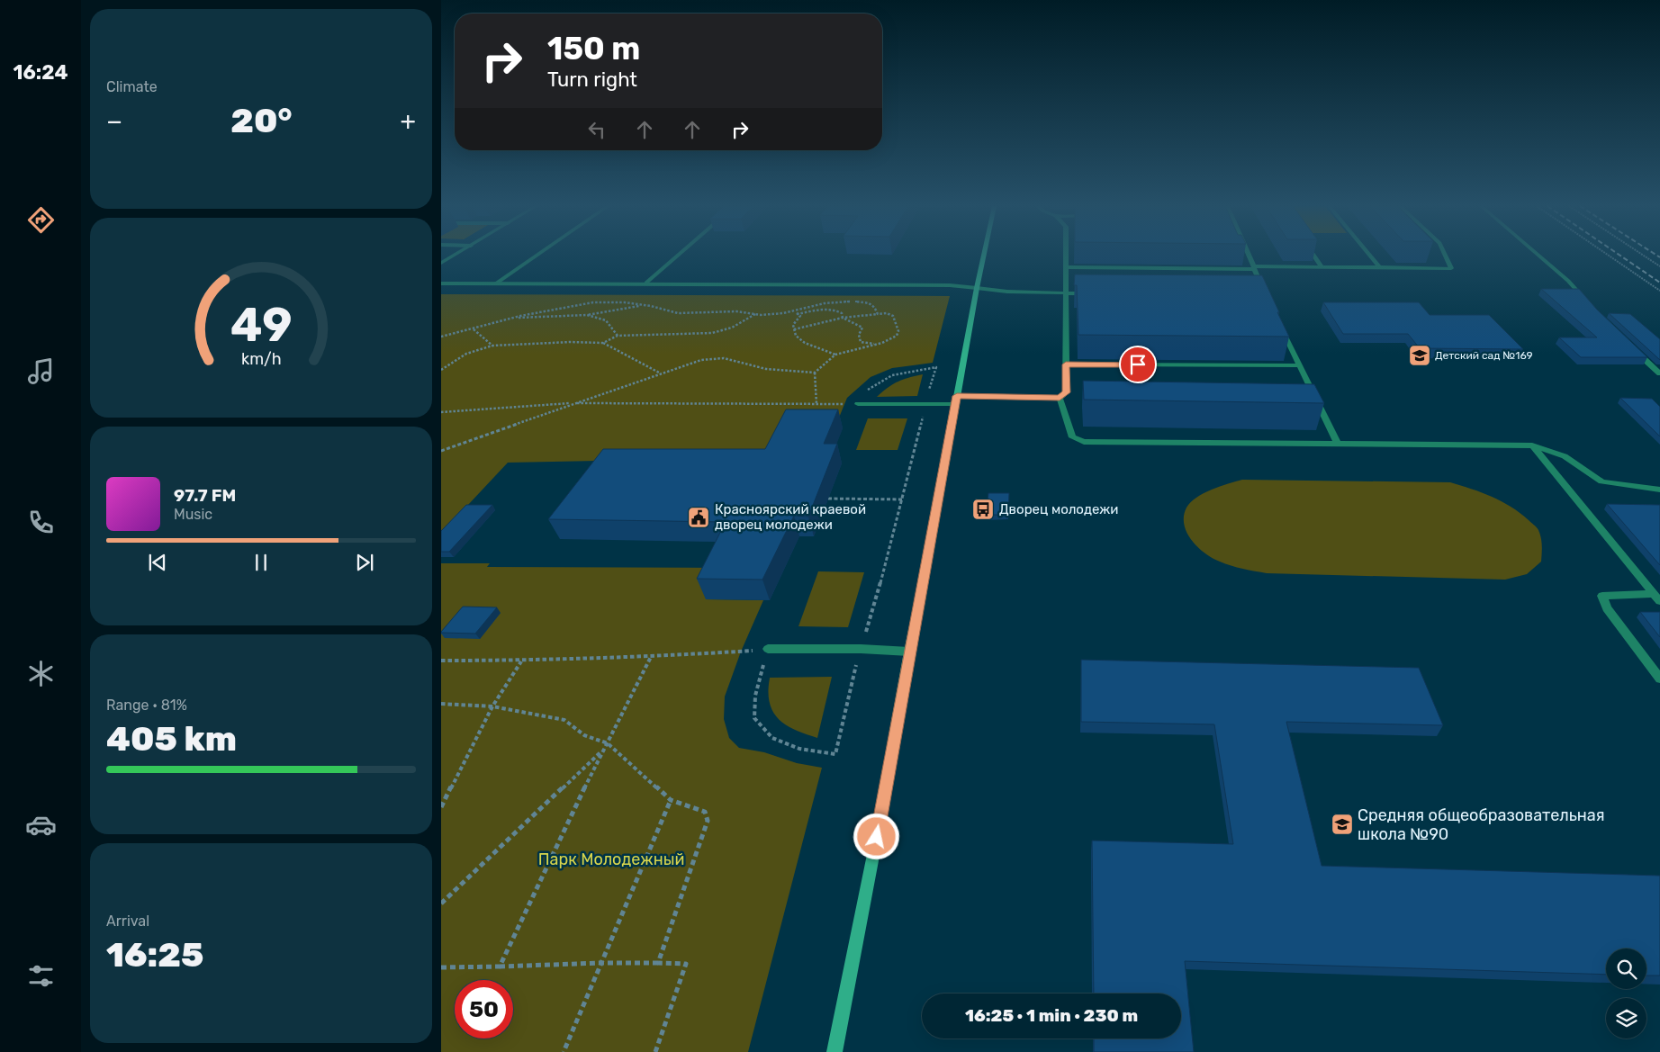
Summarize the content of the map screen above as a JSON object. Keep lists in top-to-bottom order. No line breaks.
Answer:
{"parks":["Парк Молодежный"],"places":{"school or university":["Детский сад №169","Средняя общеобразовательная школа №90"],"bus stop":["Дворец молодежи"],"public building":["Красноярский краевой дворец молодежи"]},"page":{"tabs":"16:24","tile":["Climate",["Range · 81%","405 km"],["Arrival","16:25"]],"turn":["150 m","Turn right"],"heat":["−","20°","+"],"song":["97.7 FM","Music"],"limit":"50","trip":"16:25 · 1 min · 230 m","gauge":["49","km/h"]}}
